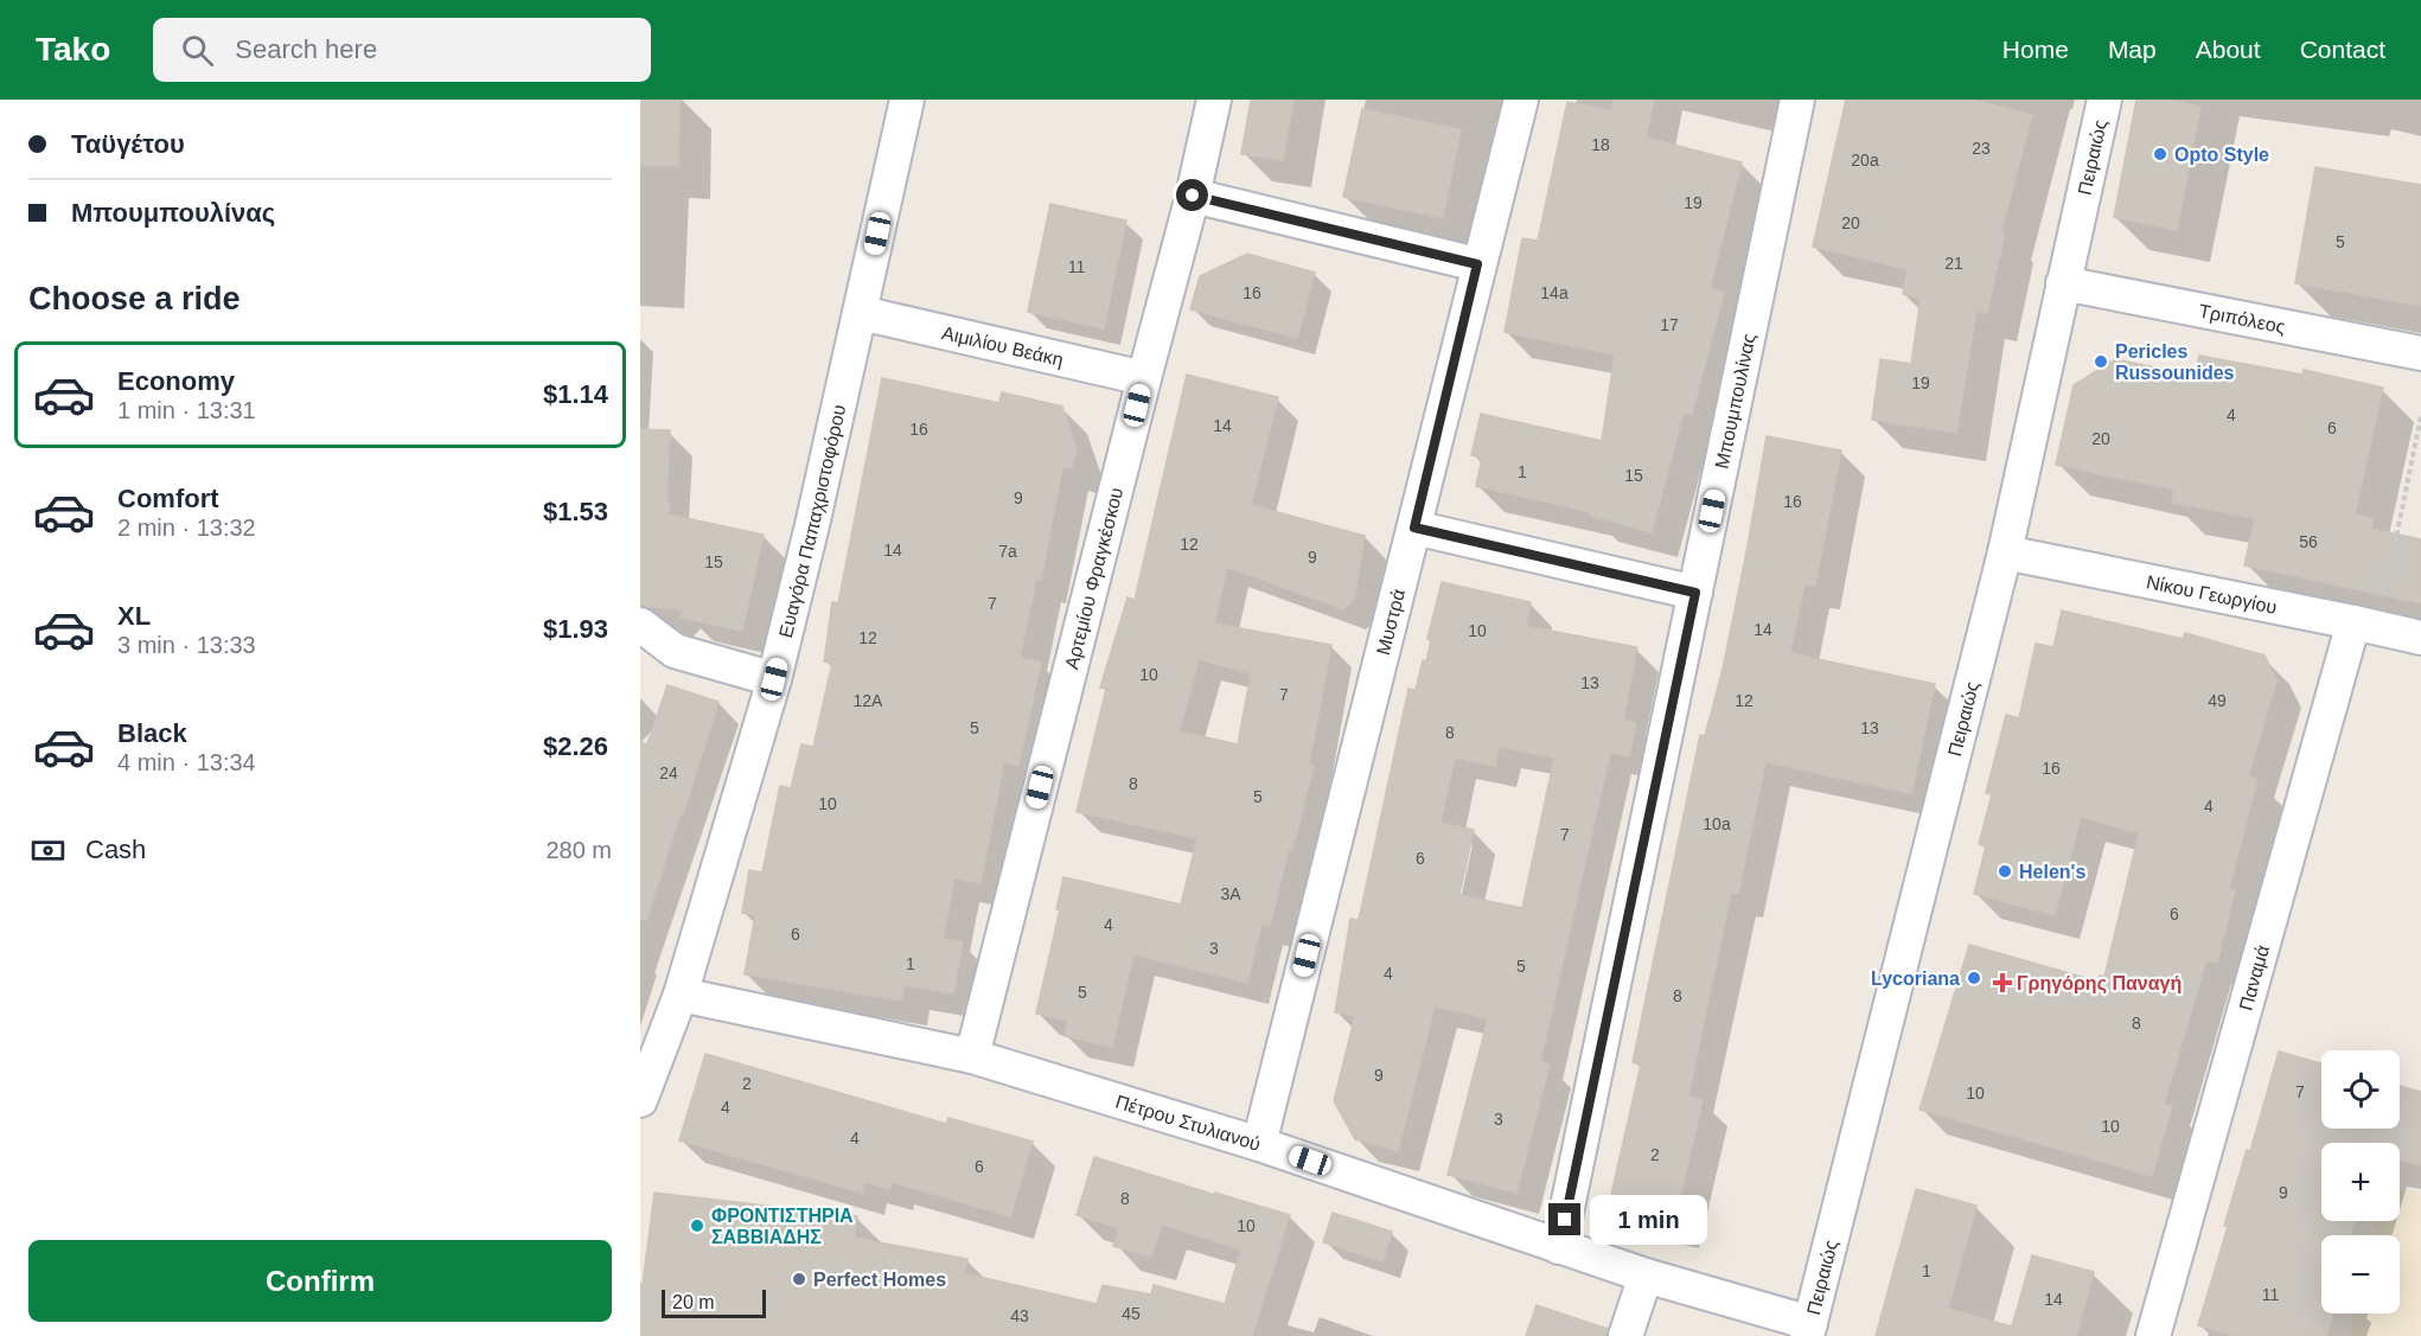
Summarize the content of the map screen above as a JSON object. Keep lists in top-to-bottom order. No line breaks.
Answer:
{"streets":{"street":["Πειραιώς","Τριπόλεος","Αιμιλίου Βεάκη","Μπουμπουλίνας","Ευαγόρα Παπαχριστοφόρου","Αρτεμίου Φραγκέσκου","Νίκου Γεωργίου","Μυστρά","Παναμά","Πέτρου Στυλιανού"]},"crossings":[["Πειραιώς","Τριπόλεος"],["Πειραιώς","Νίκου Γεωργίου"],["Πειραιώς","Πέτρου Στυλιανού"],["Αιμιλίου Βεάκη","Ευαγόρα Παπαχριστοφόρου"],["Αιμιλίου Βεάκη","Αρτεμίου Φραγκέσκου"],["Μπουμπουλίνας","Πέτρου Στυλιανού"],["Ευαγόρα Παπαχριστοφόρου","Πέτρου Στυλιανού"],["Αρτεμίου Φραγκέσκου","Πέτρου Στυλιανού"],["Νίκου Γεωργίου","Παναμά"],["Μυστρά","Πέτρου Στυλιανού"]],"places":{"other":["Opto Style","Pericles Russounides","Helen's","Lycoriana","ΦΡΟΝΤΙΣΤΗΡΙΑ ΣΑΒΒΙΑΔΗΣ","Perfect Homes"],"health":["Γρηγόρης Παναγή"]},"house_numbers":["18","23","20a","19","20","5","21","11","16","14a","17","19","4","14","6","16","20","1","15","9","16","56","12","14","7a","9","15","7","14","10","12","10","13","7","12A","12","49","5","13","8","16","24","8","5","10","4","10a","7","6","3A","6","4","6","3","1","5","4","5","8","8","9","2","7","10","4","3","10","4","2","6","9","8","10","1","11","14","45","43"],"scale_bar":"20 m","page":{"header":"Tako","search":"Search here","nav":["Home","Map","About","Contact"],"banner":["Ταϋγέτου","Μπουμπουλίνας"],"heading":"Choose a ride","list":[{"name":"Economy","note":"1 min · 13:31","value":"$1.14"},{"name":"Comfort","note":"2 min · 13:32","value":"$1.53"},{"name":"XL","note":"3 min · 13:33","value":"$1.93"},{"name":"Black","note":"4 min · 13:34","value":"$2.26"}],"pay":["Cash","280 m"],"map_buttons":["+","−"],"bubble":"1 min","buttons":"Confirm","scale":"20 m"}}
